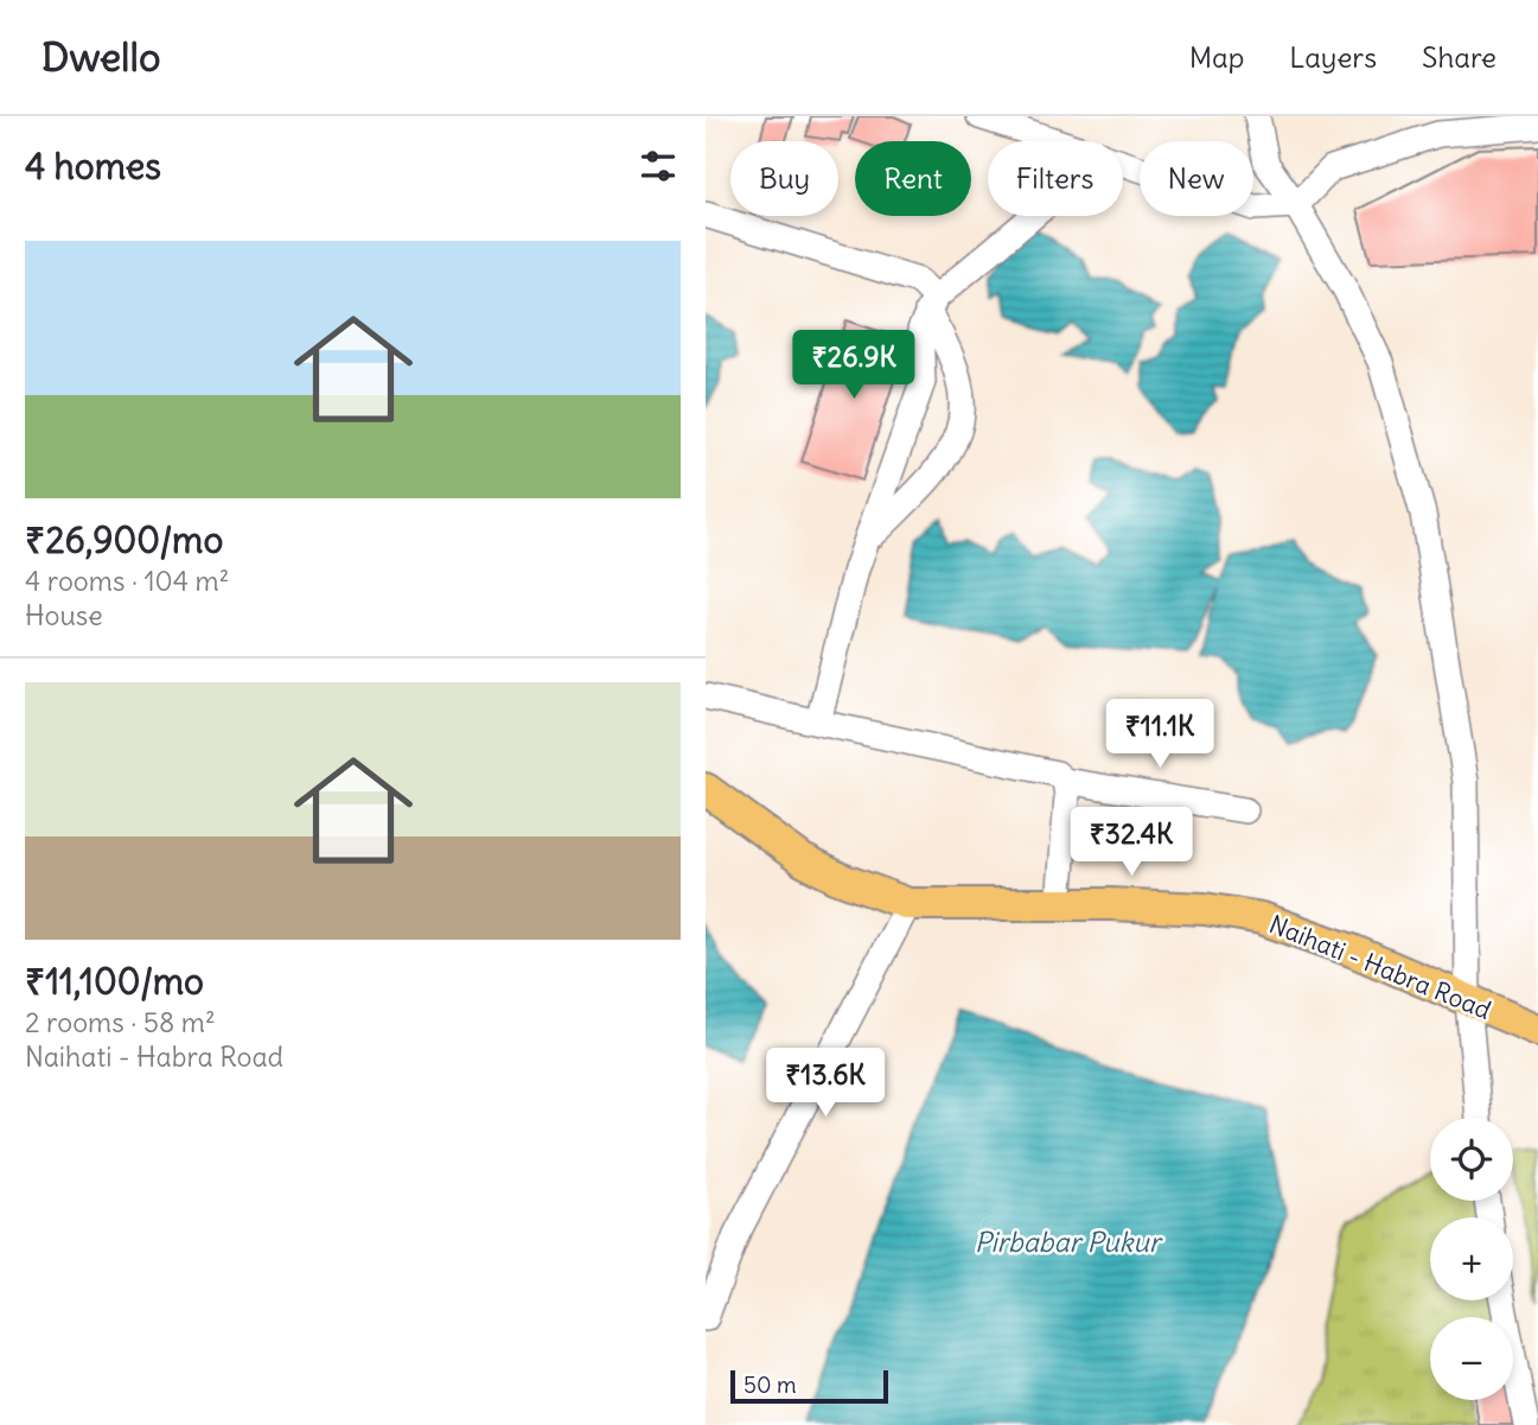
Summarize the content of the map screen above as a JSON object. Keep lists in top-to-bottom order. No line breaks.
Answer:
{"streets":{"main road":["Naihati - Habra Road"]},"water":["Pirbabar Pukur"],"scale_bar":"50 m","page":{"header":"Dwello","nav":["Map","Layers","Share"],"heading":"4 homes","chip":["Buy","Rent","Filters","New"],"list":[{"name":"₹26,900/mo","note":"4 rooms · 104 m² · House"},{"name":"₹11,100/mo","note":"2 rooms · 58 m² · Naihati - Habra Road"}],"price":["₹26.9K","₹11.1K","₹32.4K","₹13.6K"],"map_buttons":["+","−"],"scale":"50 m"}}
